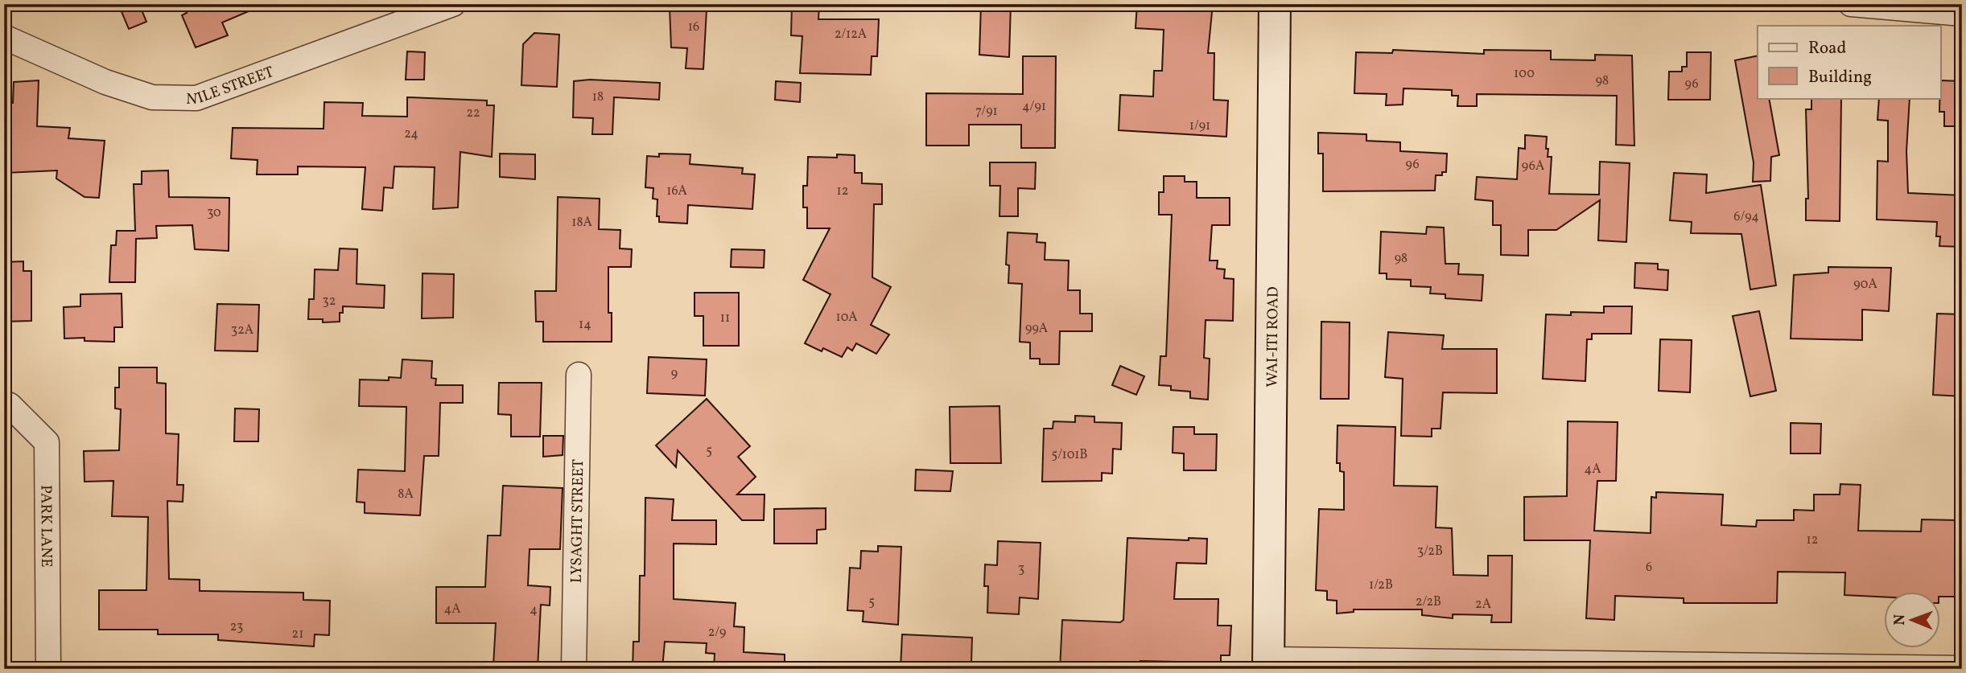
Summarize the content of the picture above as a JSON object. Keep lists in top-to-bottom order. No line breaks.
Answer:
{"streets":{"main road":["WAI-ITI ROAD"],"street":["NILE STREET","LYSAGHT STREET","PARK LANE"]},"house_numbers":["16","2/12A","100","98","96","18","4/91","7/91","22","1/91","24","96","96A","16A","12","30","6/94","18A","98","90A","32","10A","11","14","99A","32A","9","5","5/101B","4A","8A","12","3/2B","6","3","1/2B","5","2/2B","2A","4A","4","23","2/9","21"],"legend":["Road","Building"],"north":"left"}
